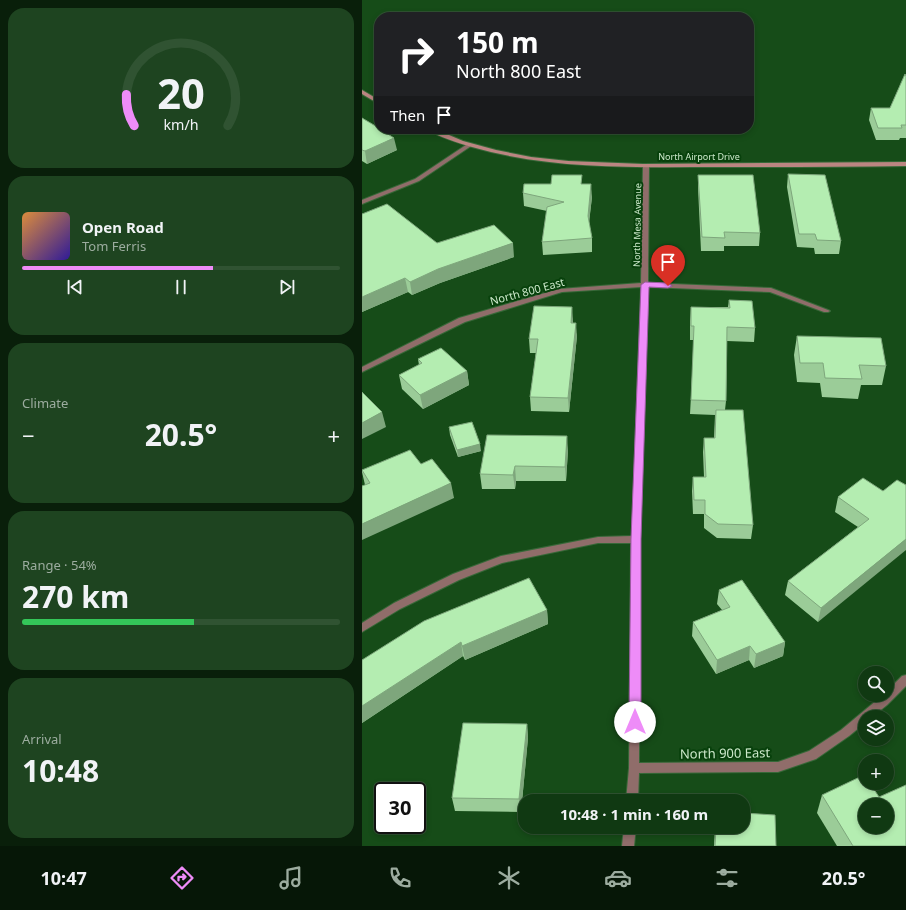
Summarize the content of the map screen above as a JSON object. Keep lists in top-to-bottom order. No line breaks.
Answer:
{"streets":{"street":["North Airport Drive","North Mesa Avenue","North 800 East","North 900 East"]},"crossings":[["North Airport Drive","North Mesa Avenue"],["North Mesa Avenue","North 800 East"],["North Mesa Avenue","North 900 East"]],"page":{"turn":["150 m","North 800 East"],"then":"Then","song":["Open Road","Tom Ferris"],"tile":["Climate",["Range · 54%","270 km"],["Arrival","10:48"]],"heat":["−","20.5°","+"],"map_buttons":["+","−"],"limit":"30","trip":"10:48 · 1 min · 160 m","tabs":["10:47","20.5°"],"gauge":["20","km/h"]}}
